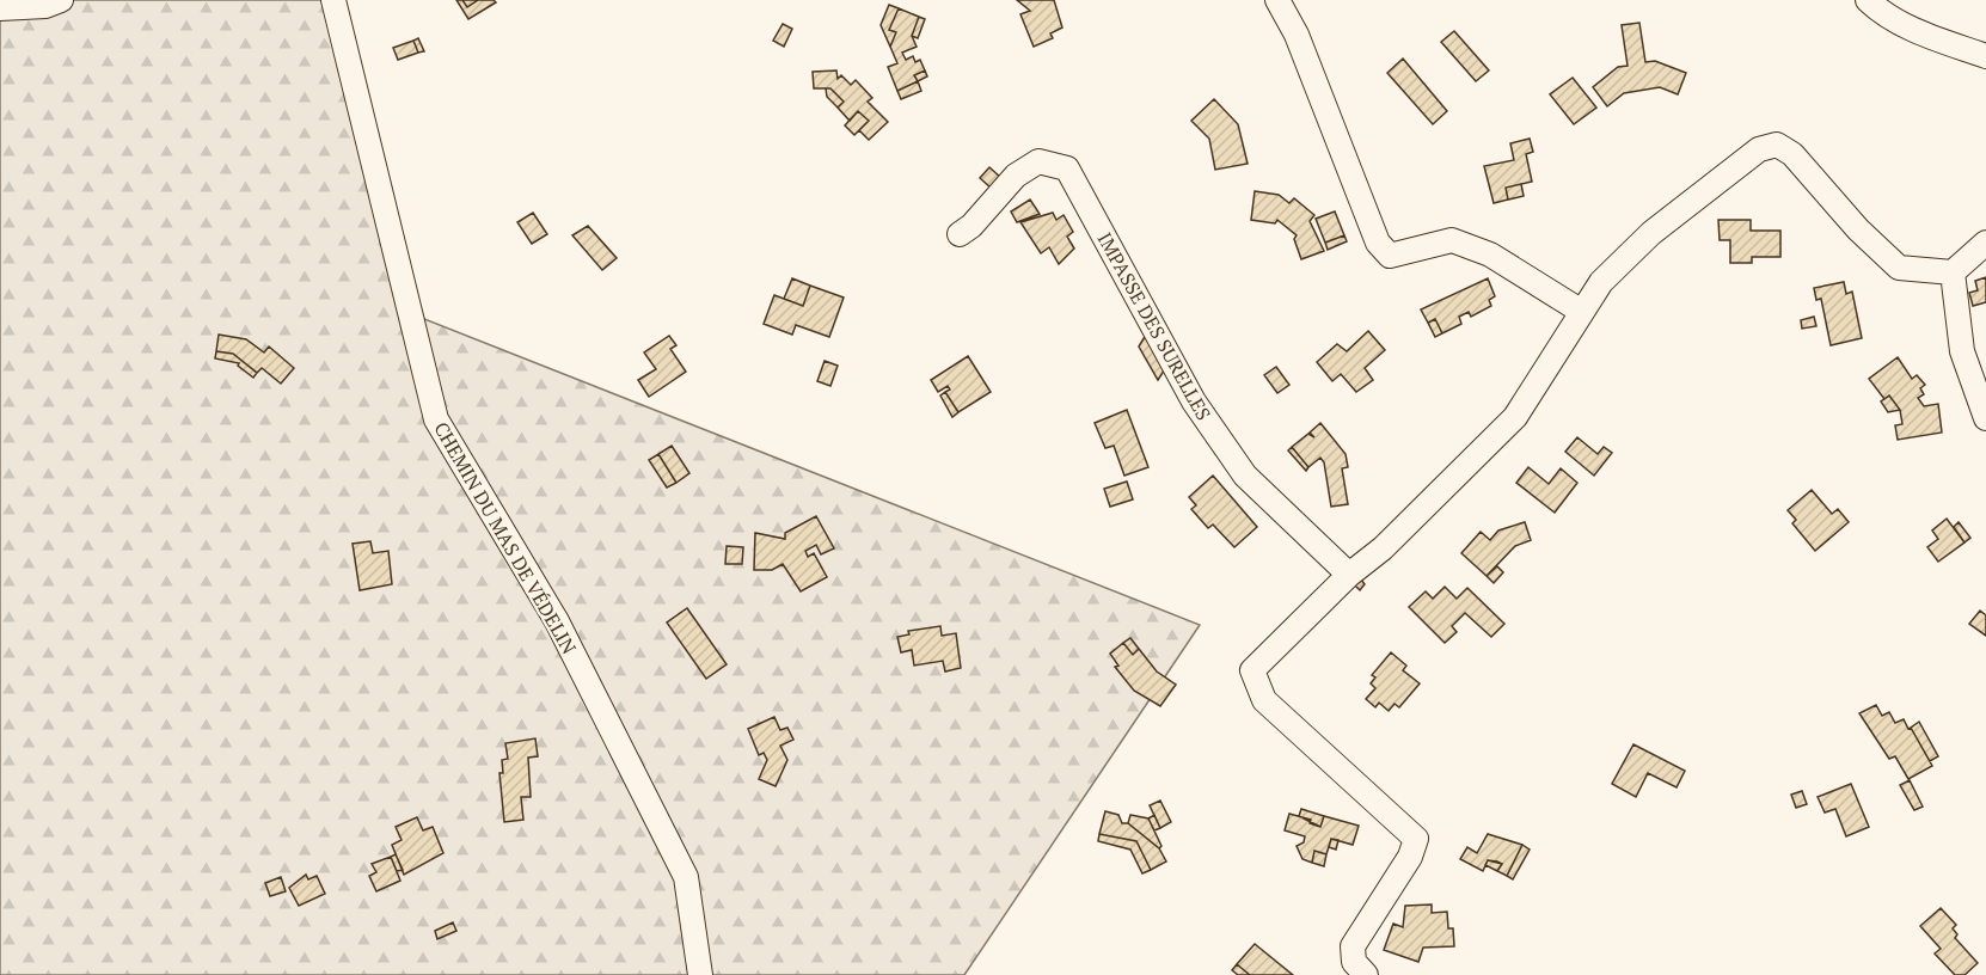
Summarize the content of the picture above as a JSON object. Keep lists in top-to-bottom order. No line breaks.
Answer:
{"streets":{"street":["IMPASSE DES SURELLES","CHEMIN DU MAS DE VÉDELIN"]}}
